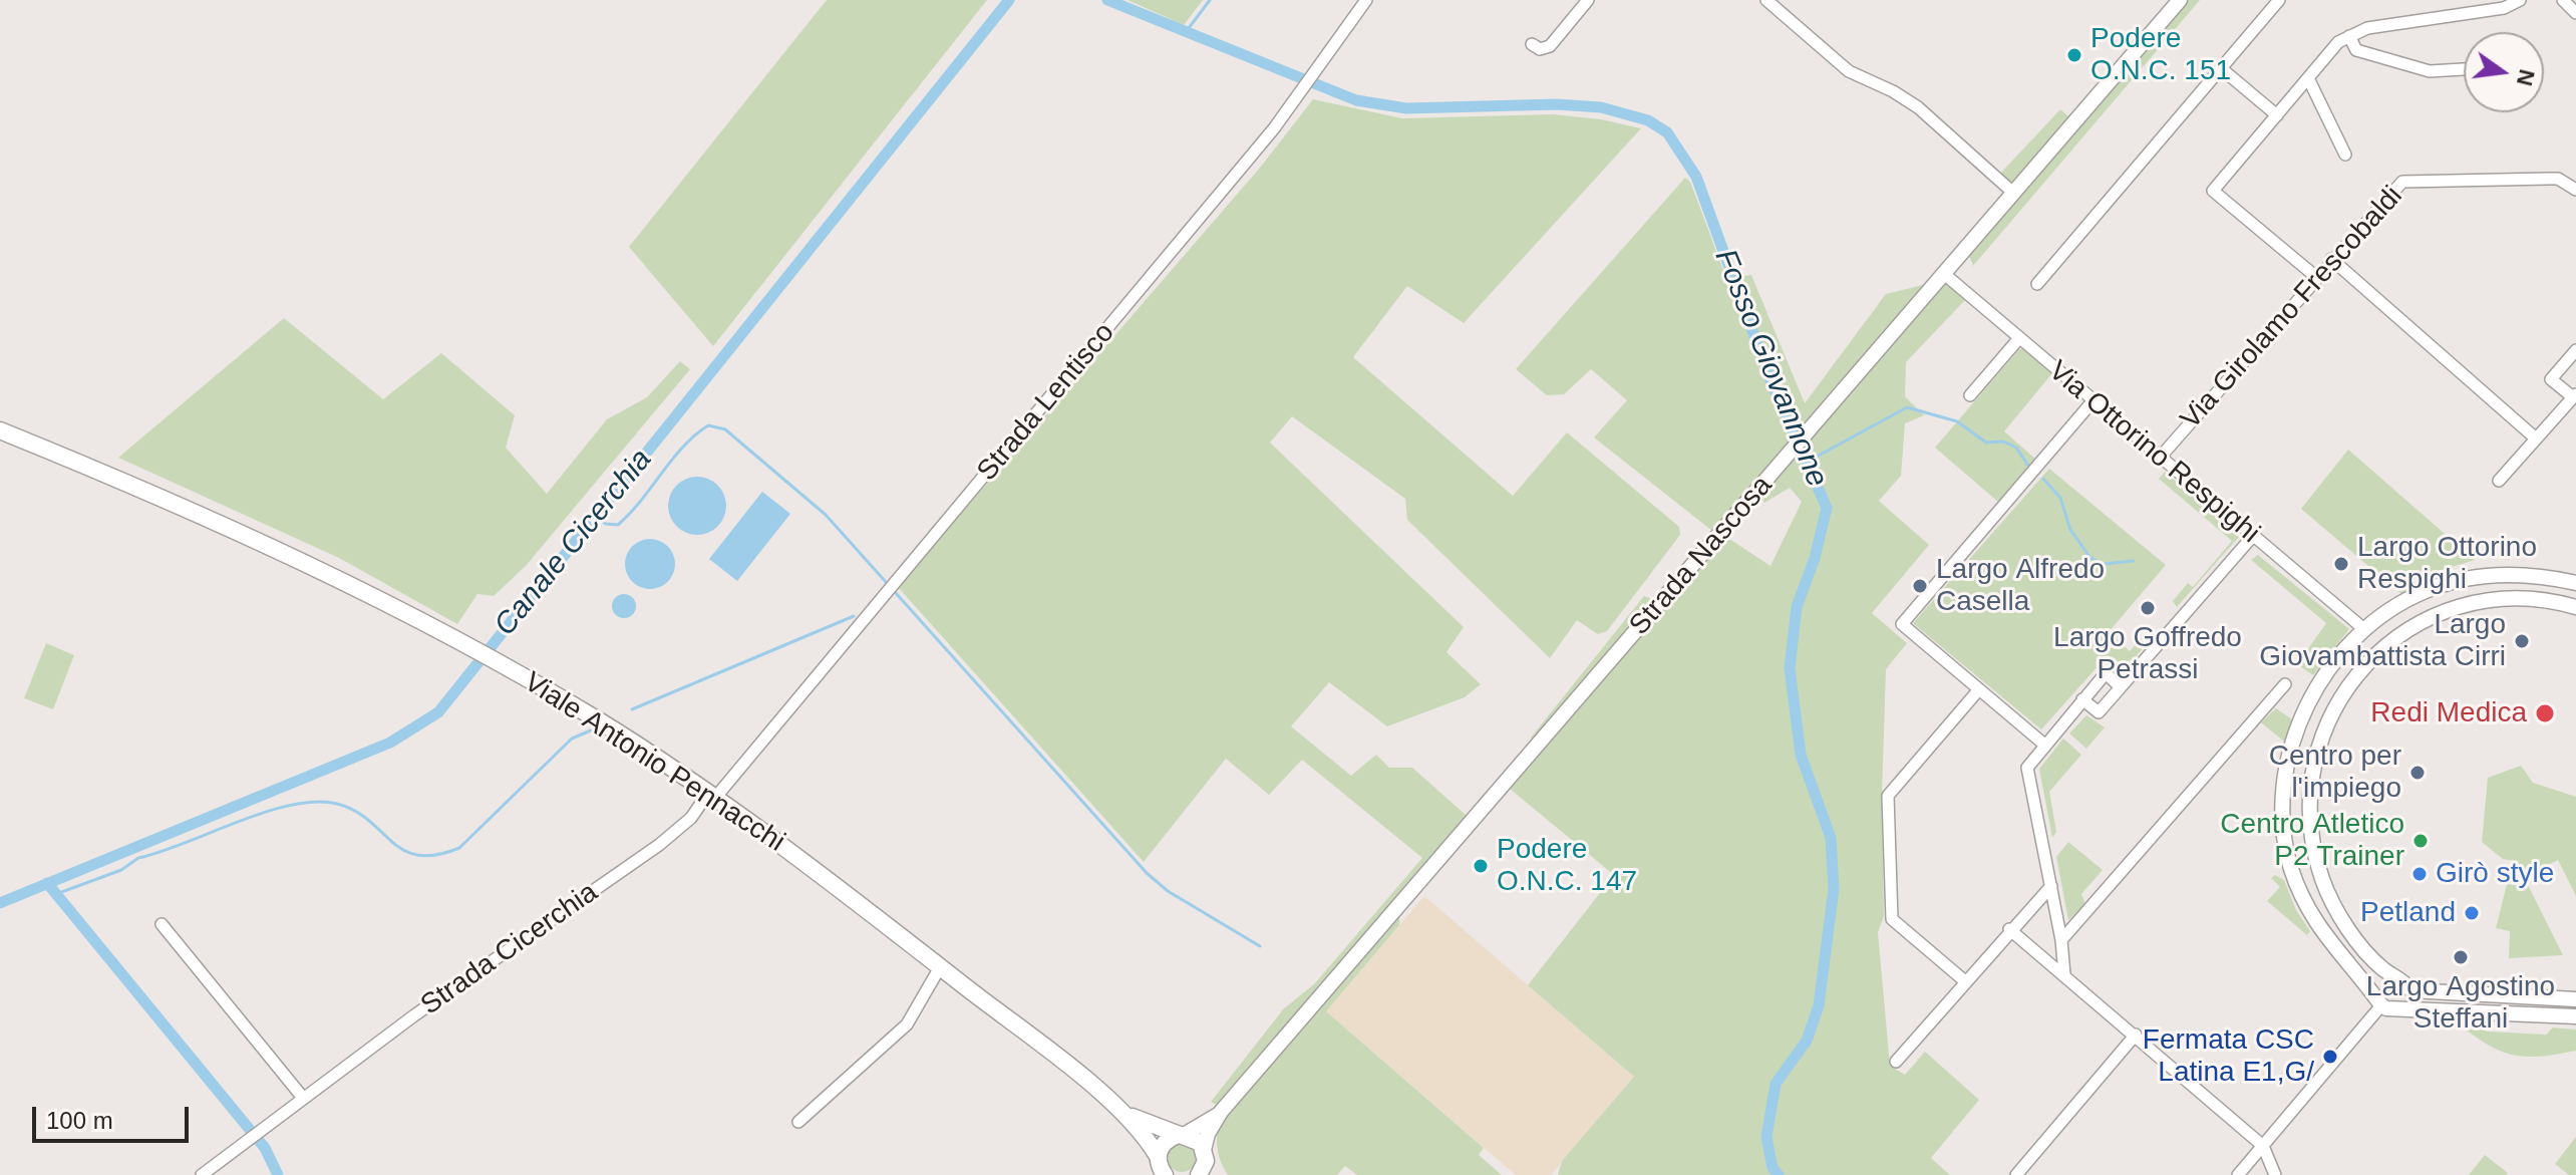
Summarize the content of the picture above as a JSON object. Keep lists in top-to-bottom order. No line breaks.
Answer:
{"streets":{"main road":["Viale Antonio Pennacchi"],"street":["Via Girolamo Frescobaldi","Strada Lentisco","Via Ottorino Respighi","Strada Nascosa","Strada Cicerchia"]},"crossings":[["Via Girolamo Frescobaldi","Via Ottorino Respighi"],["Strada Lentisco","Viale Antonio Pennacchi"],["Strada Lentisco","Strada Cicerchia"],["Via Ottorino Respighi","Strada Nascosa"],["Strada Nascosa","Viale Antonio Pennacchi"],["Viale Antonio Pennacchi","Strada Cicerchia"]],"water":["Fosso Giovannone","Canale Cicerchia"],"places":["Podere O.N.C. 151","Largo Ottorino Respighi","Largo Alfredo Casella","Largo Goffredo Petrassi","Largo Giovambattista Cirri","Redi Medica","Centro per l'impiego","Centro Atletico P2 Trainer","Podere O.N.C. 147","Girò style","Petland","Largo Agostino Steffani","Fermata CSC Latina E1,G/"],"scale_bar":"100 m","north":"right"}
